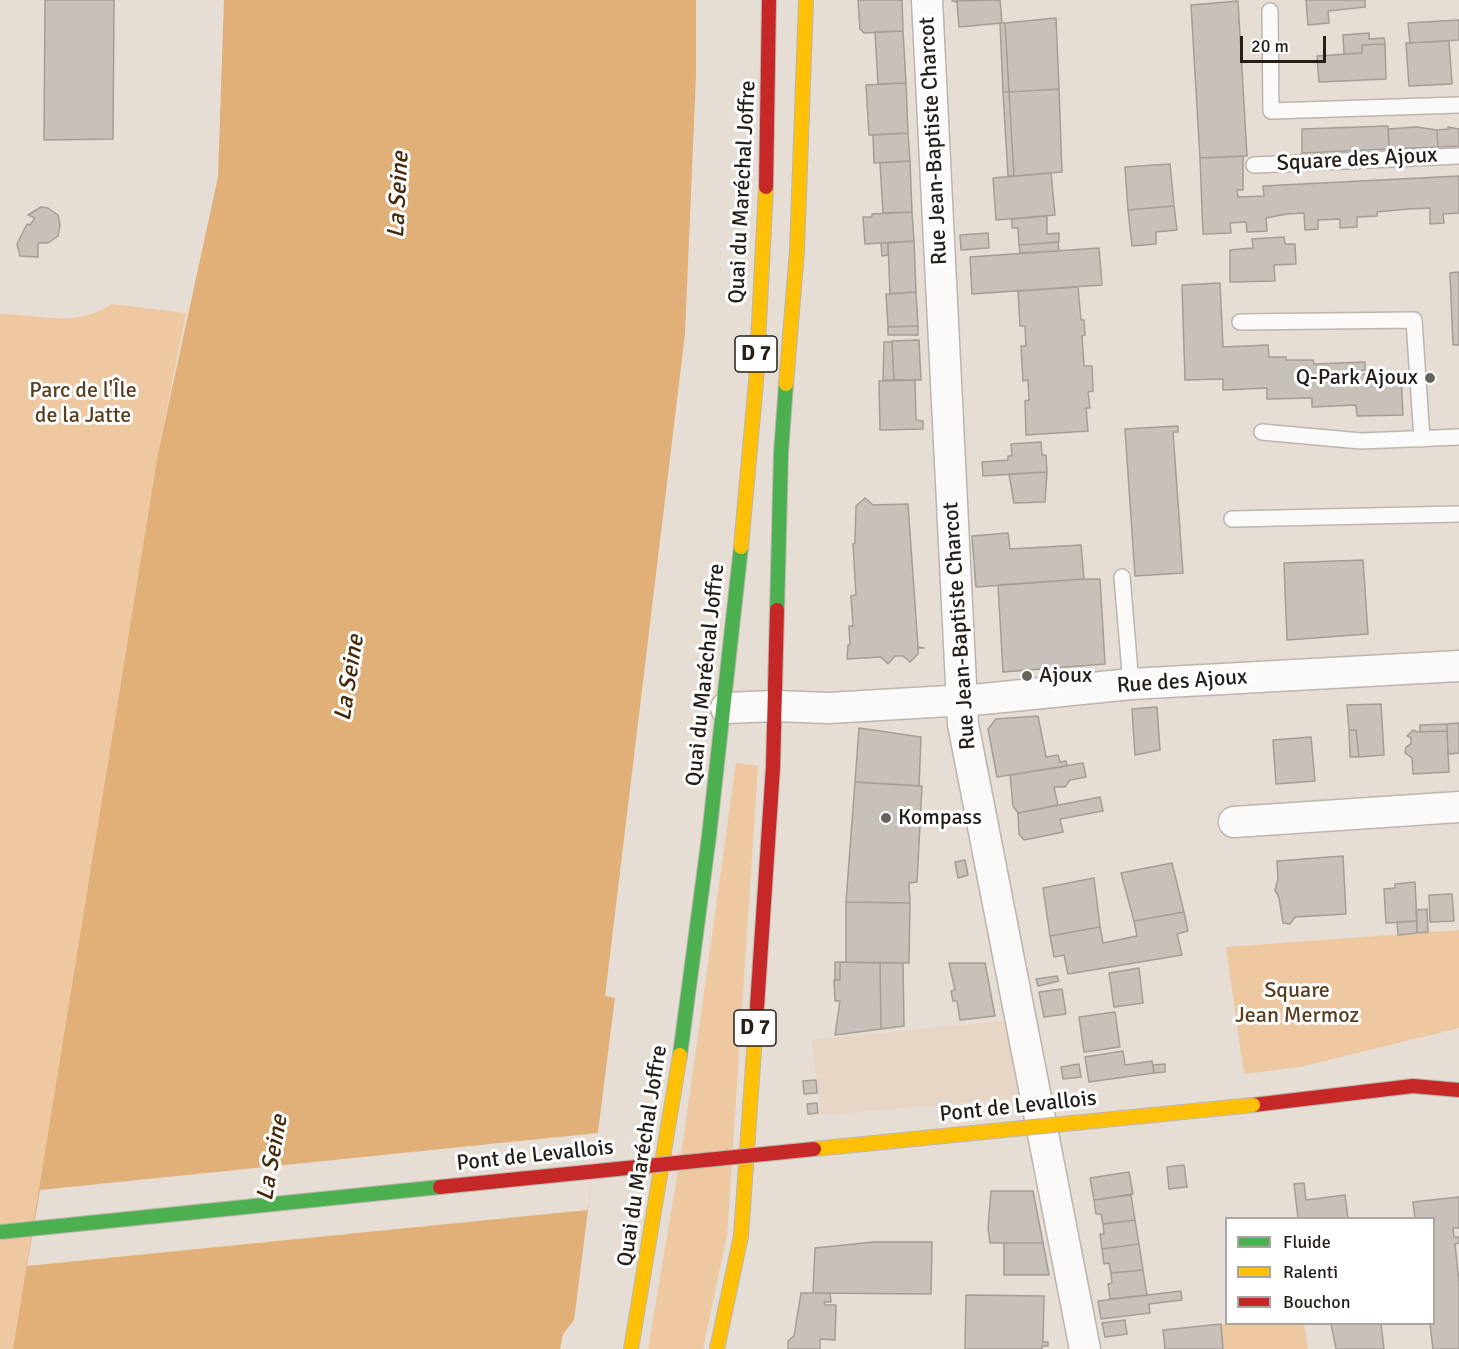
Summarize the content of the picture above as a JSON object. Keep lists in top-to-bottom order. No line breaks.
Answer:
{"streets":{"main road":["Quai du Maréchal Joffre","D 7","Pont de Levallois"],"street":["Rue Jean-Baptiste Charcot","Rue des Ajoux"],"lane":["Square des Ajoux"]},"crossings":[["Rue Jean-Baptiste Charcot","Rue des Ajoux"],["Quai du Maréchal Joffre","Rue des Ajoux"],["D 7","Rue des Ajoux"]],"water":["La Seine"],"parks":["Parc de l'Île de la Jatte","Square Jean Mermoz"],"places":["Q-Park Ajoux","Ajoux","Kompass"],"legend":["Fluide","Ralenti","Bouchon"],"scale_bar":"20 m"}
